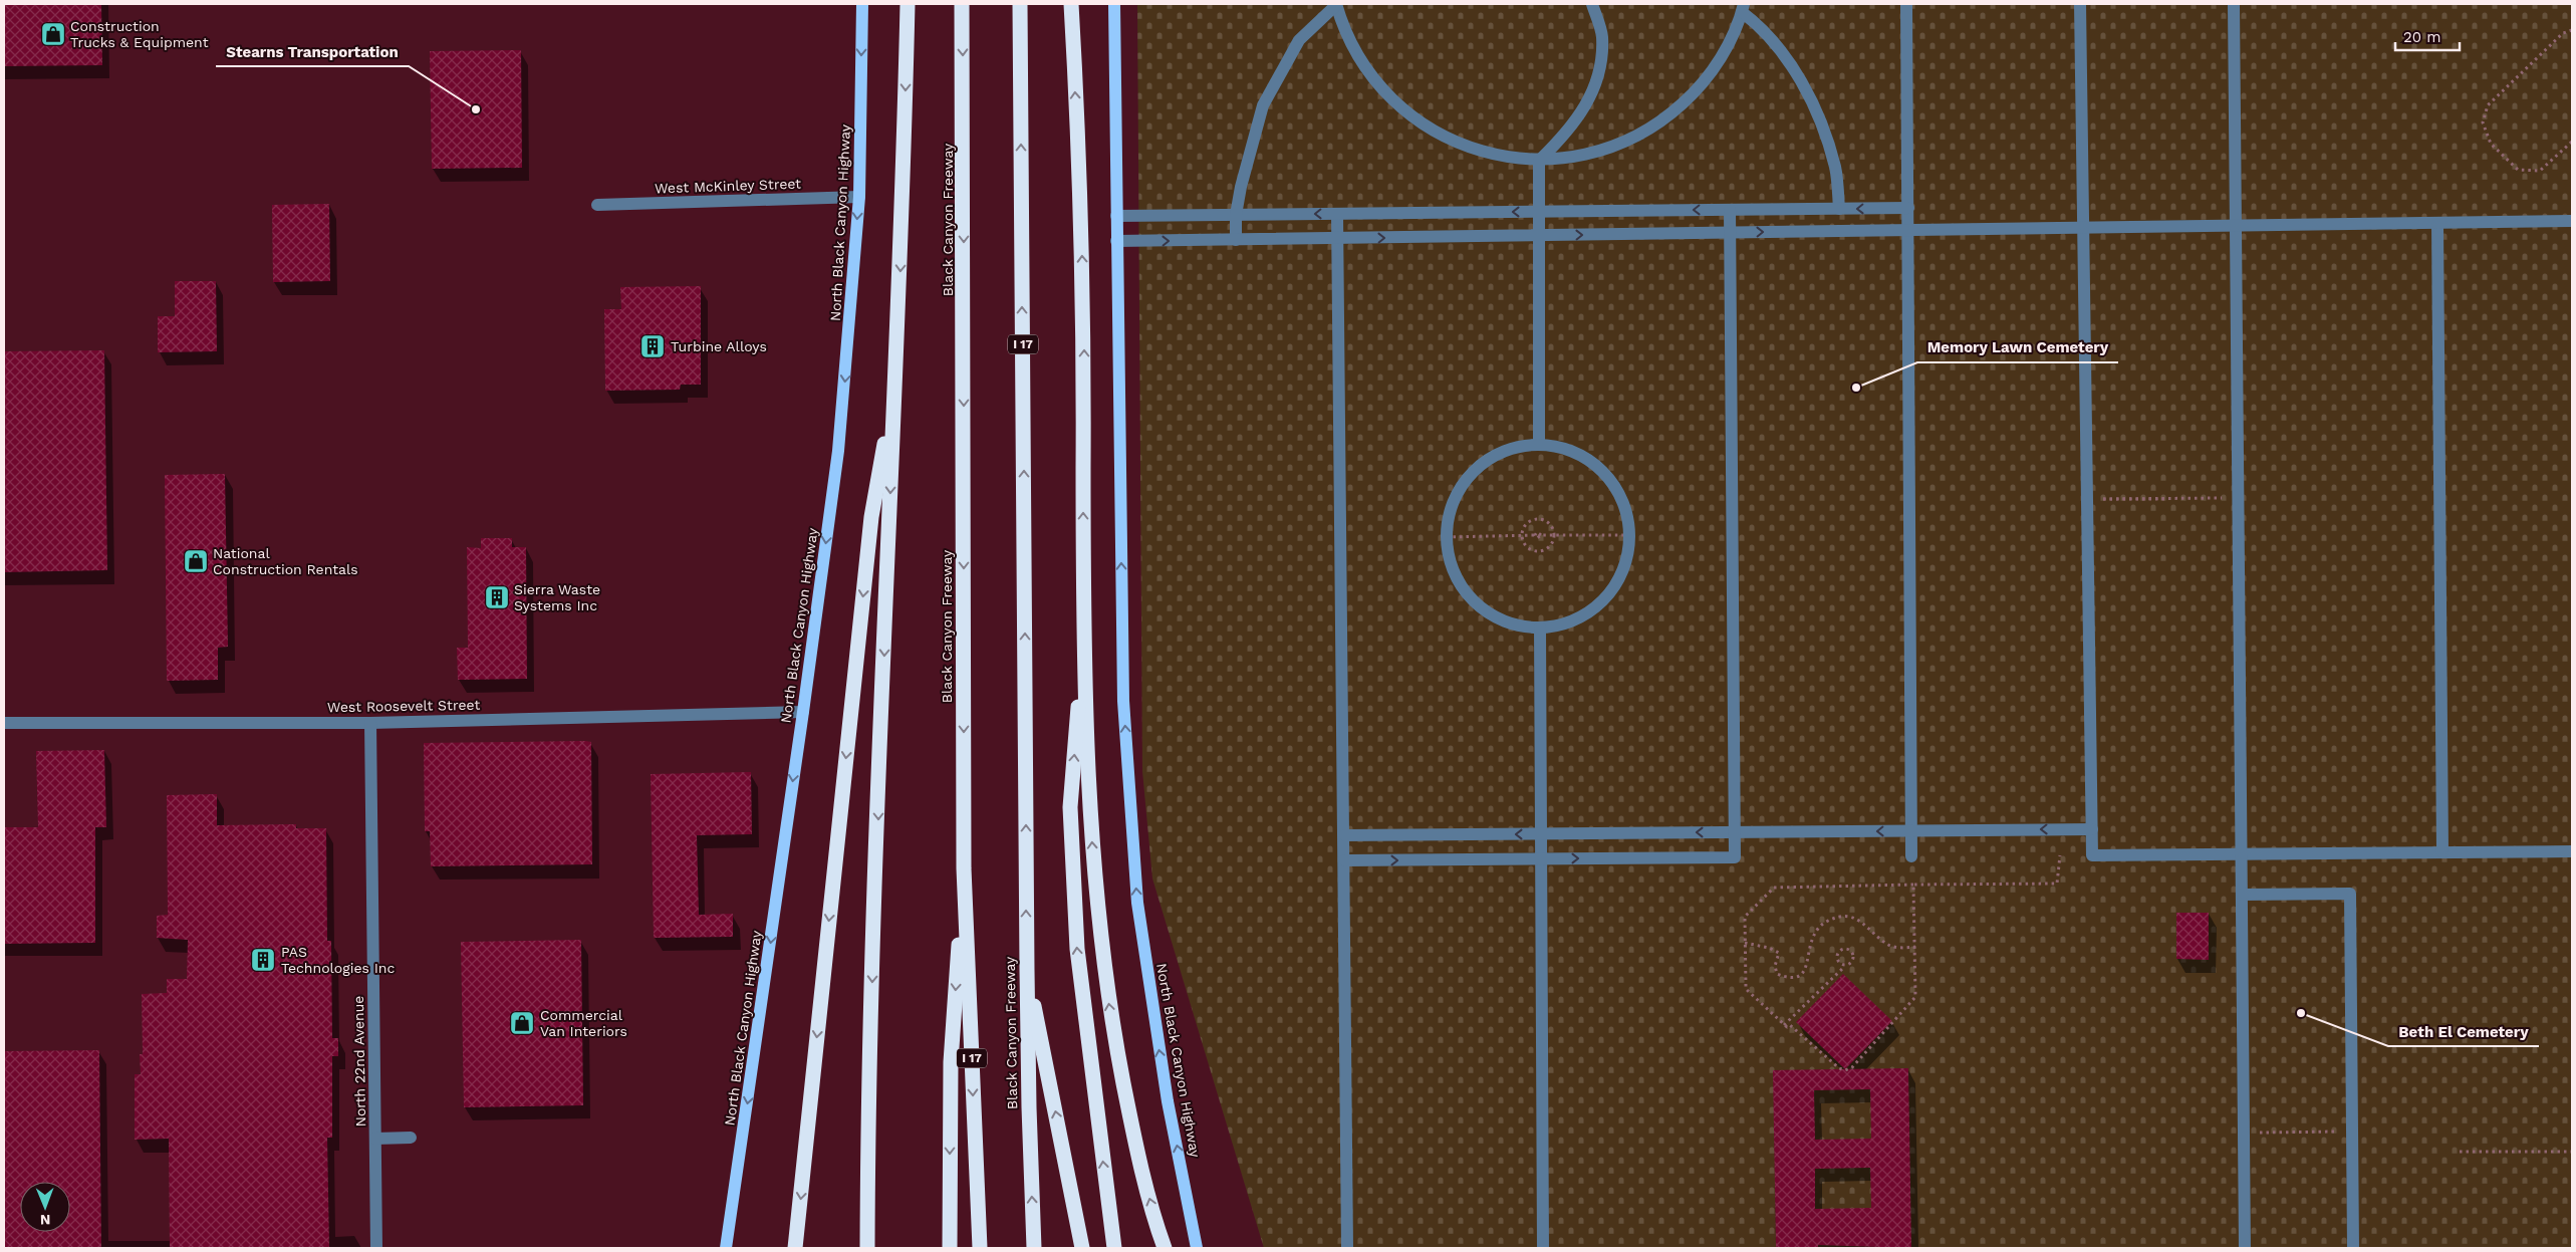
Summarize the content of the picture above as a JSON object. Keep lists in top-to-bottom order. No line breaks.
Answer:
{"streets":{"highway":["Black Canyon Freeway","I 17"],"main road":["North Black Canyon Highway"],"street":["West McKinley Street","West Roosevelt Street","North 22nd Avenue"]},"crossings":[["West McKinley Street","North Black Canyon Highway"],["North Black Canyon Highway","West Roosevelt Street"],["West Roosevelt Street","North 22nd Avenue"]],"places":{"shop":["Construction Trucks & Equipment","National Construction Rentals","Commercial Van Interiors"],"other":["Stearns Transportation","Memory Lawn Cemetery","Beth El Cemetery"],"building":["Turbine Alloys","Sierra Waste Systems Inc","PAS Technologies Inc"]},"scale_bar":"20 m","north":"bottom"}
